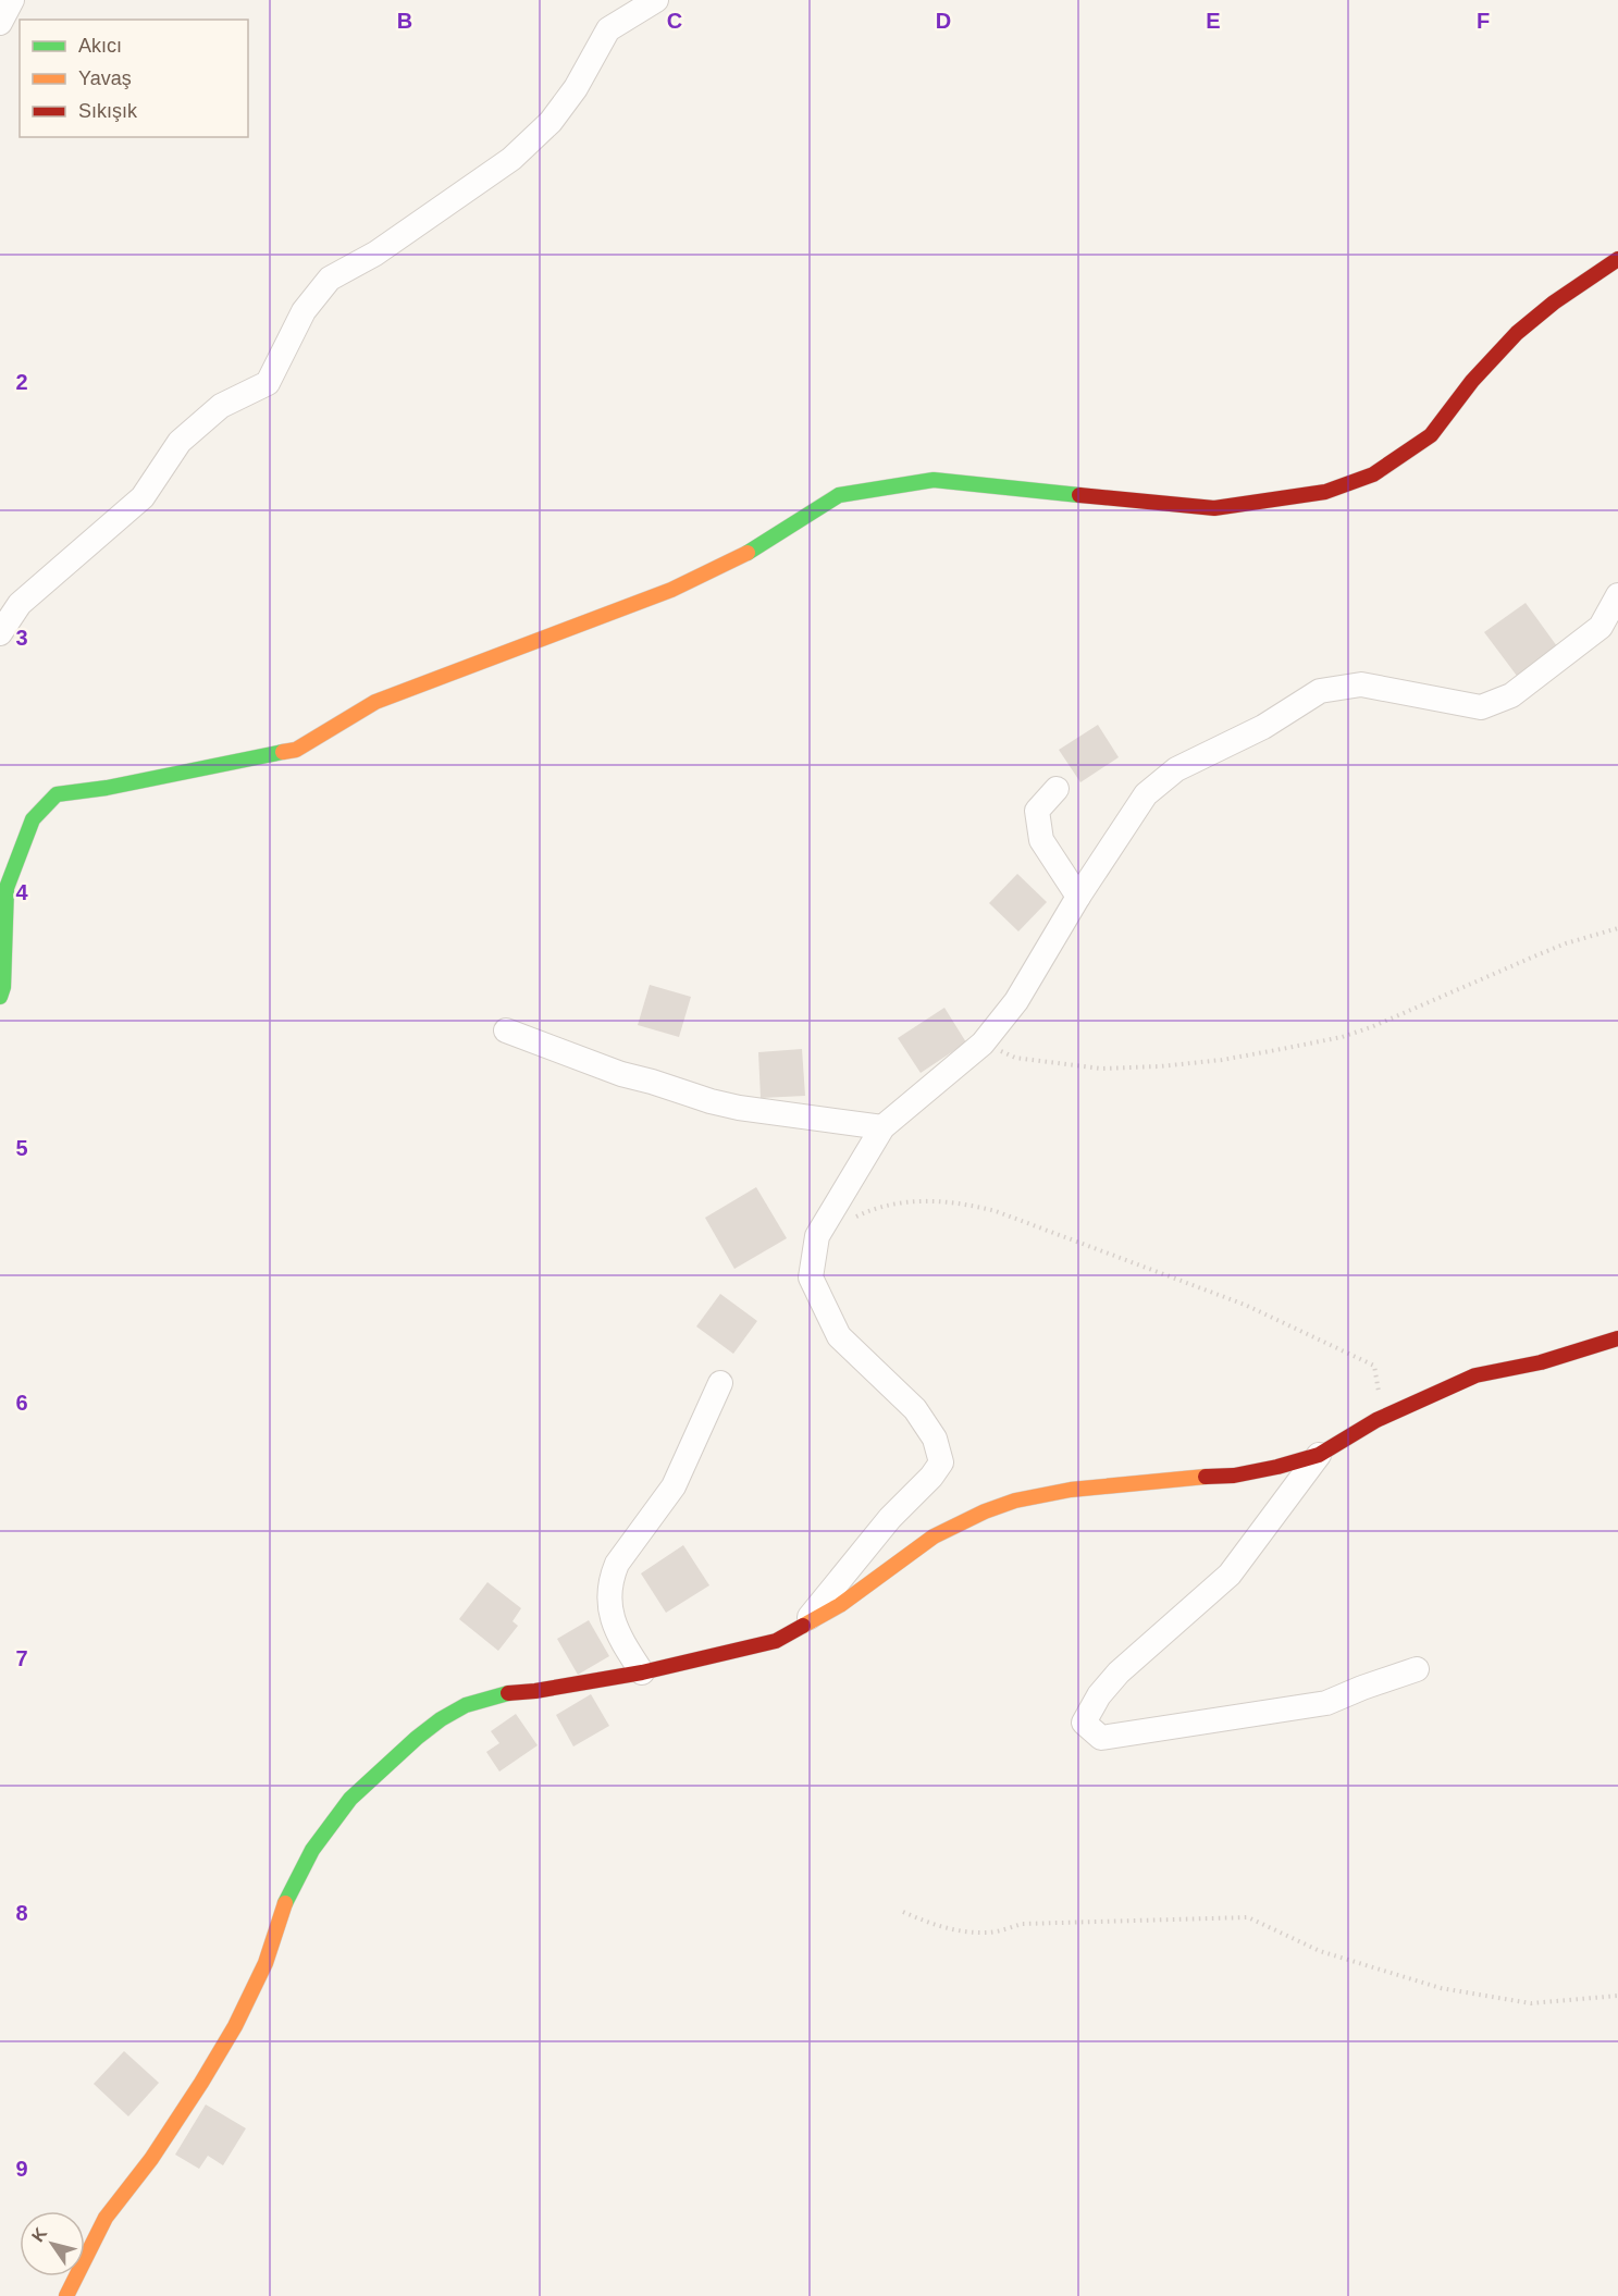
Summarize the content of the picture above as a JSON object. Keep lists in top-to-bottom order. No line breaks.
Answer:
{"legend":["Akıcı","Yavaş","Sıkışık"],"north":"top left","grid":{"columns":["B","C","D","E","F"],"rows":["2","3","4","5","6","7","8","9"]}}
